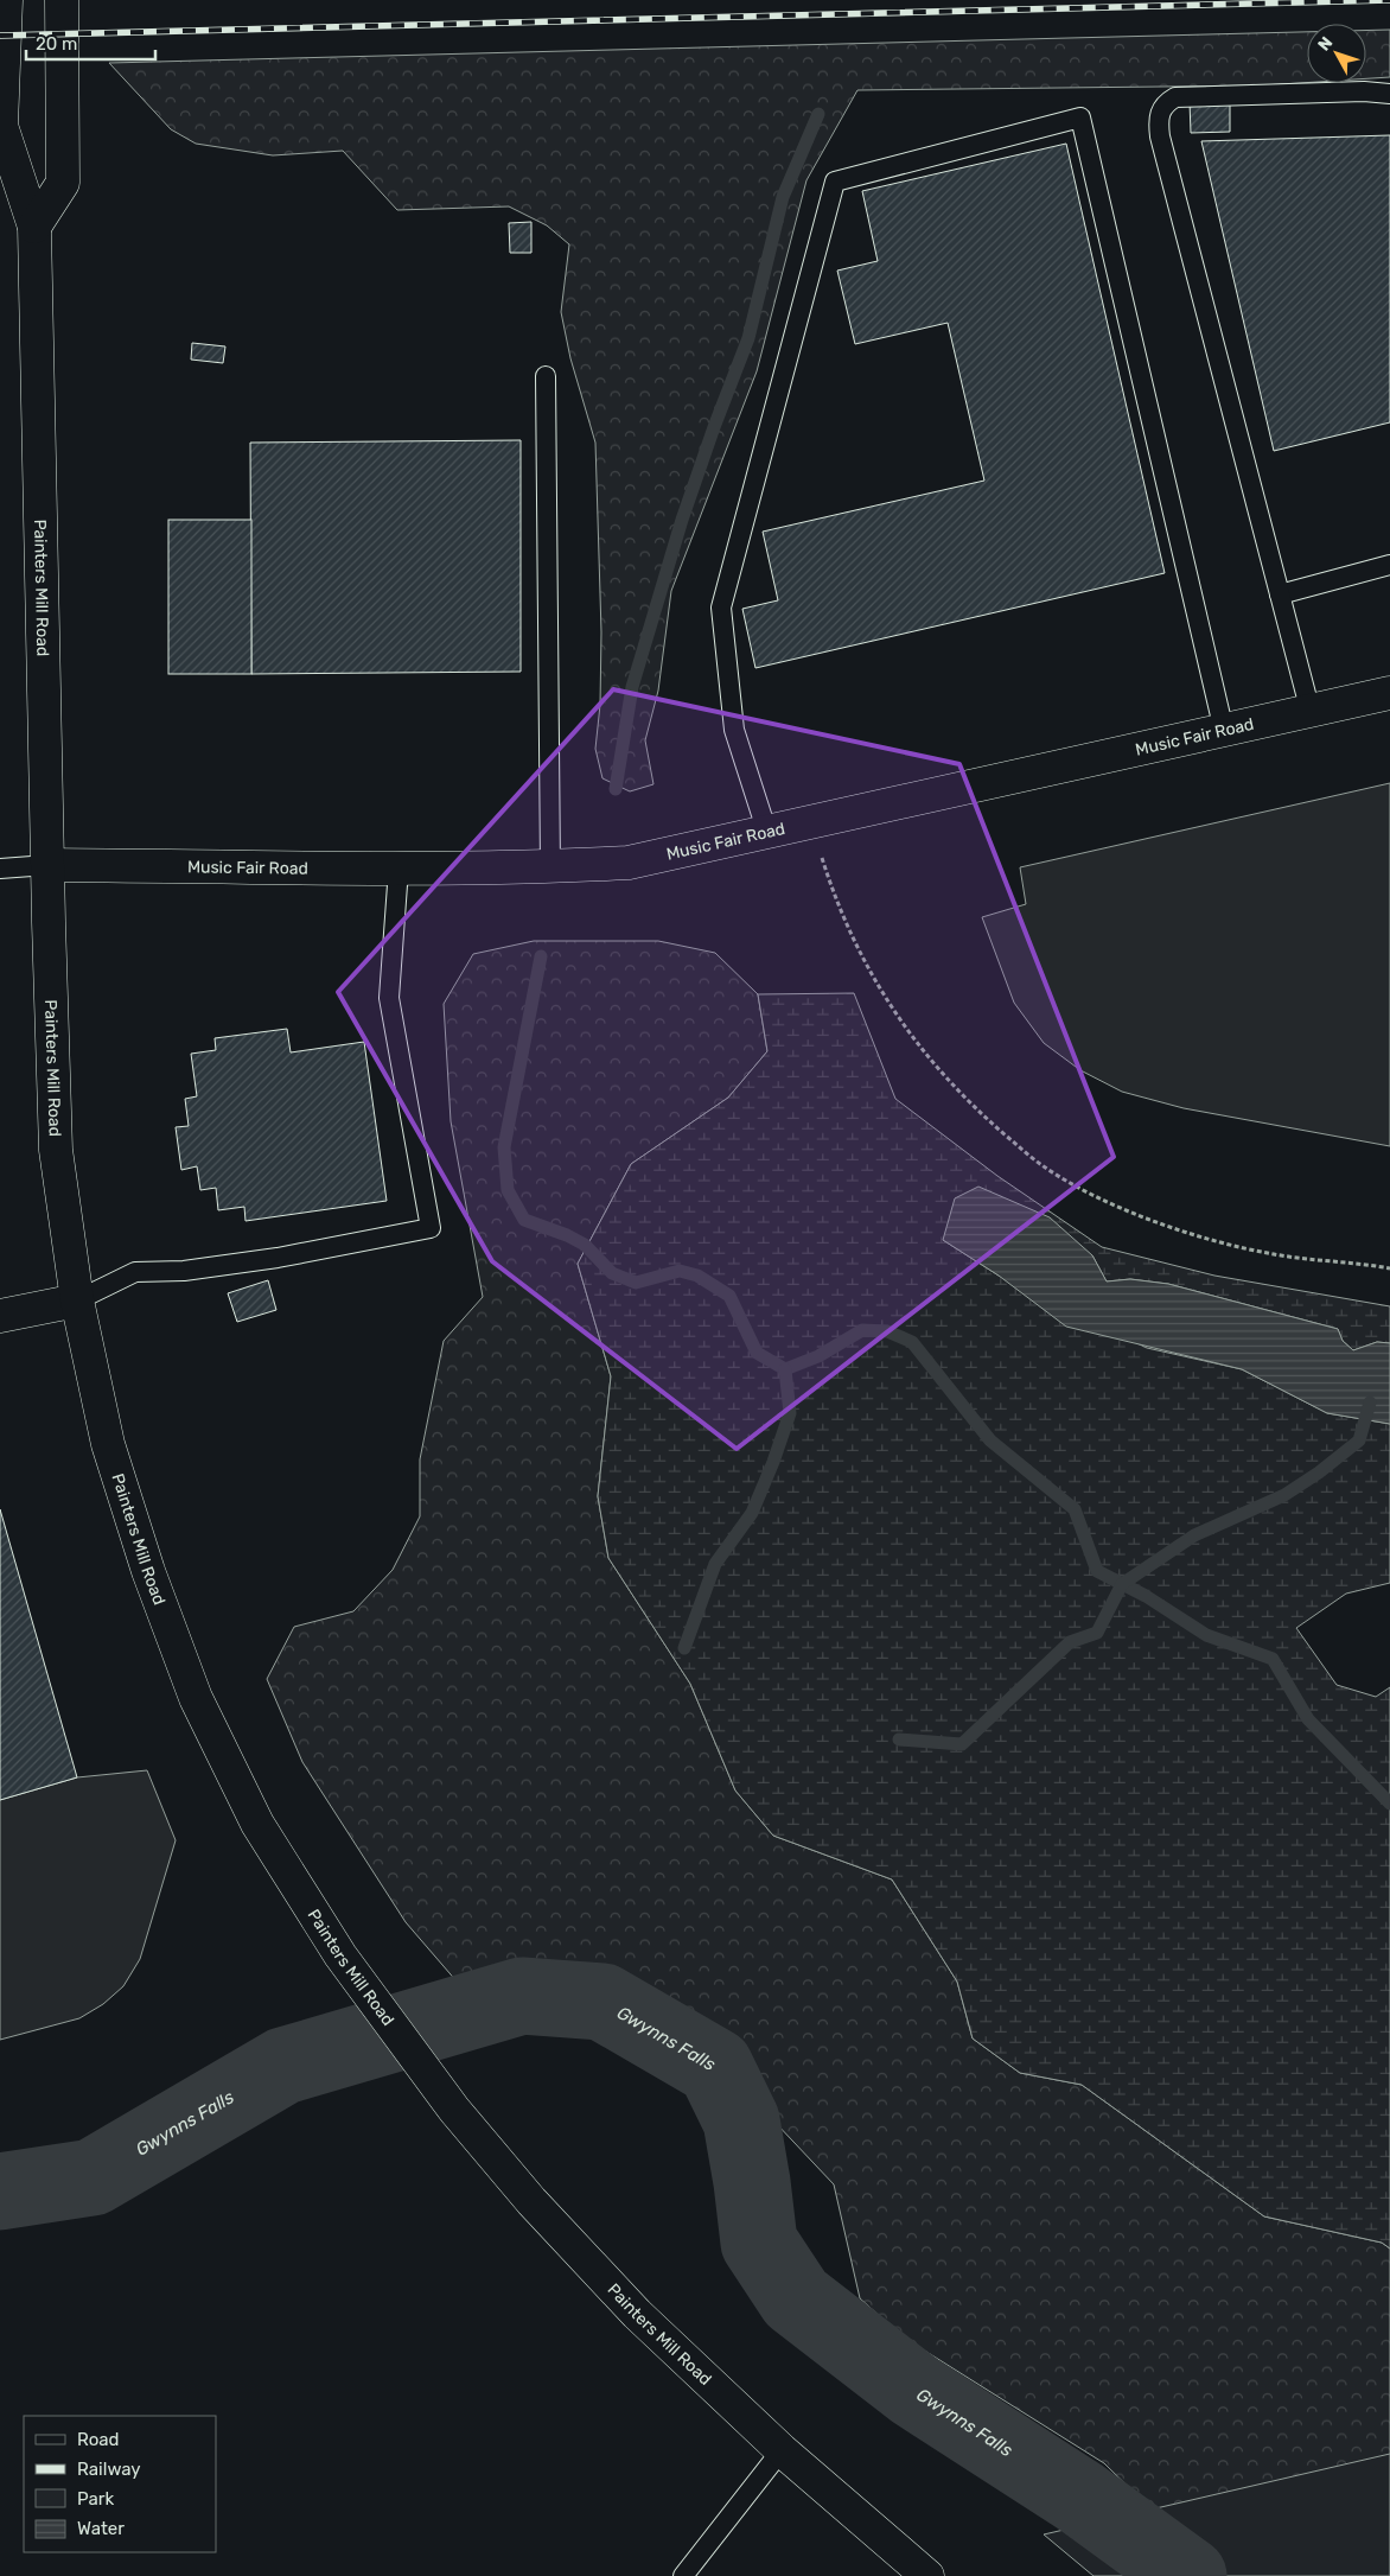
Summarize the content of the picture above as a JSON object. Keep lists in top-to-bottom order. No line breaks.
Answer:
{"streets":{"main road":["Painters Mill Road","Music Fair Road"]},"crossings":[["Painters Mill Road","Music Fair Road"]],"water":["Gwynns Falls"],"legend":["Road","Railway","Park","Water"],"scale_bar":"20 m","north":"top left"}
